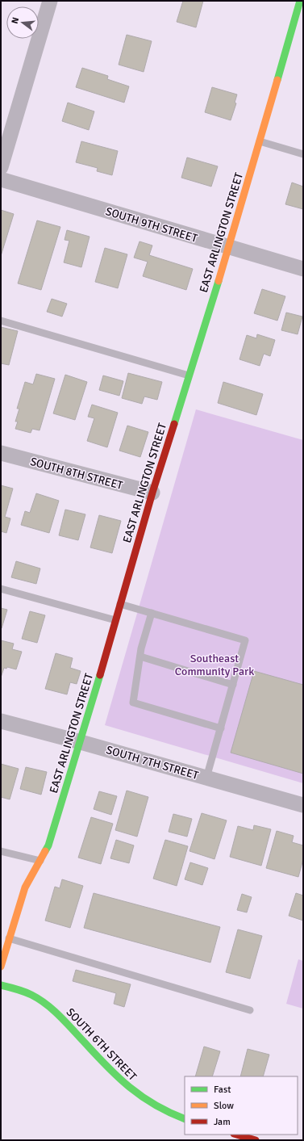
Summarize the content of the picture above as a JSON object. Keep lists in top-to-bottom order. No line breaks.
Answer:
{"streets":{"street":["SOUTH 9TH STREET","EAST ARLINGTON STREET","SOUTH 8TH STREET","SOUTH 7TH STREET","SOUTH 6TH STREET"]},"crossings":[["SOUTH 9TH STREET","EAST ARLINGTON STREET"],["EAST ARLINGTON STREET","SOUTH 8TH STREET"],["EAST ARLINGTON STREET","SOUTH 7TH STREET"]],"parks":["Southeast Community Park"],"legend":["Fast","Slow","Jam"],"north":"left"}
